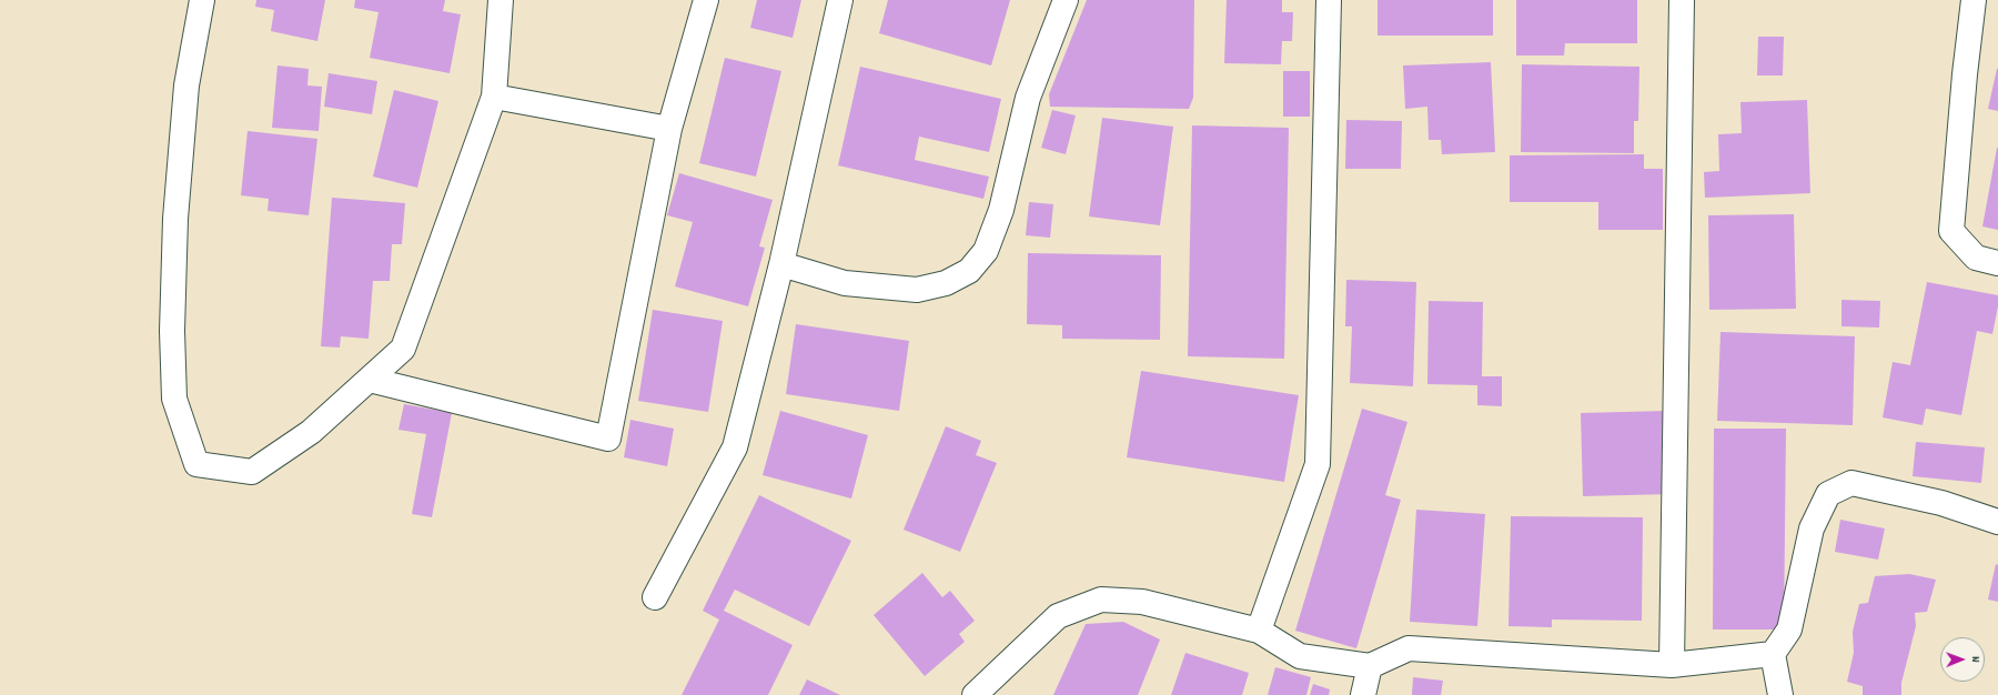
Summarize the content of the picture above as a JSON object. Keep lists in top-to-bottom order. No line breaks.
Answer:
{"north":"right"}
